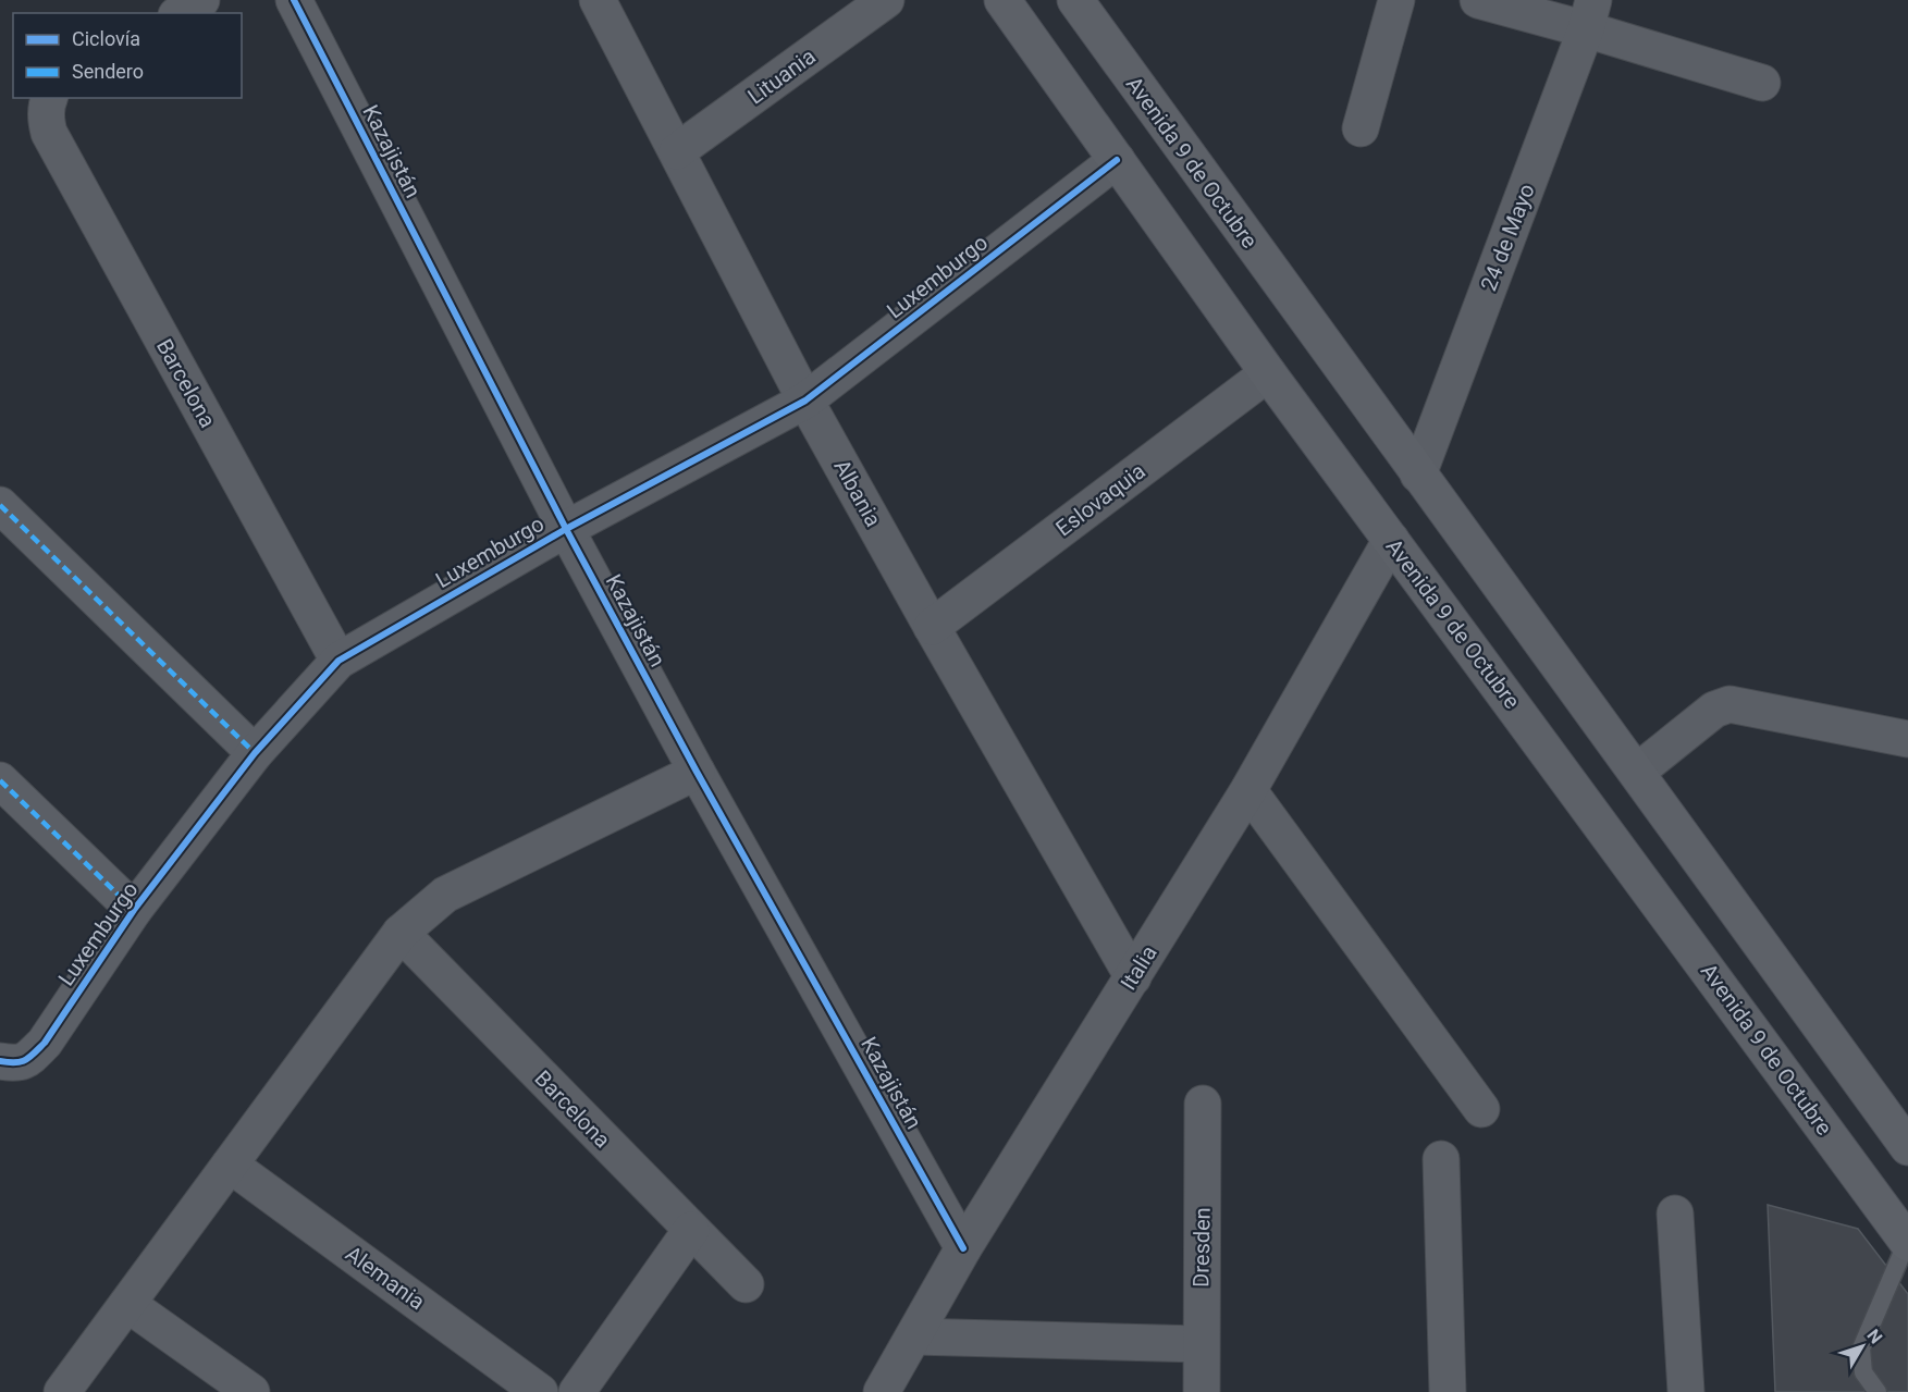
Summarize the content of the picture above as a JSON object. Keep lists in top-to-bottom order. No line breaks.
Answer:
{"streets":{"main road":["Avenida 9 de Octubre"],"street":["Lituania","Kazajistán","24 de Mayo","Luxemburgo","Barcelona","Albania","Eslovaquia","Italia","Dresden","Alemania"]},"crossings":[["Lituania","Albania"],["Kazajistán","Luxemburgo"],["Kazajistán","Italia"],["Avenida 9 de Octubre","24 de Mayo"],["Avenida 9 de Octubre","Luxemburgo"],["Avenida 9 de Octubre","Eslovaquia"],["Avenida 9 de Octubre","Italia"],["Luxemburgo","Barcelona"],["Luxemburgo","Albania"],["Albania","Eslovaquia"],["Albania","Italia"]],"legend":["Ciclovía","Sendero"],"north":"top right"}
